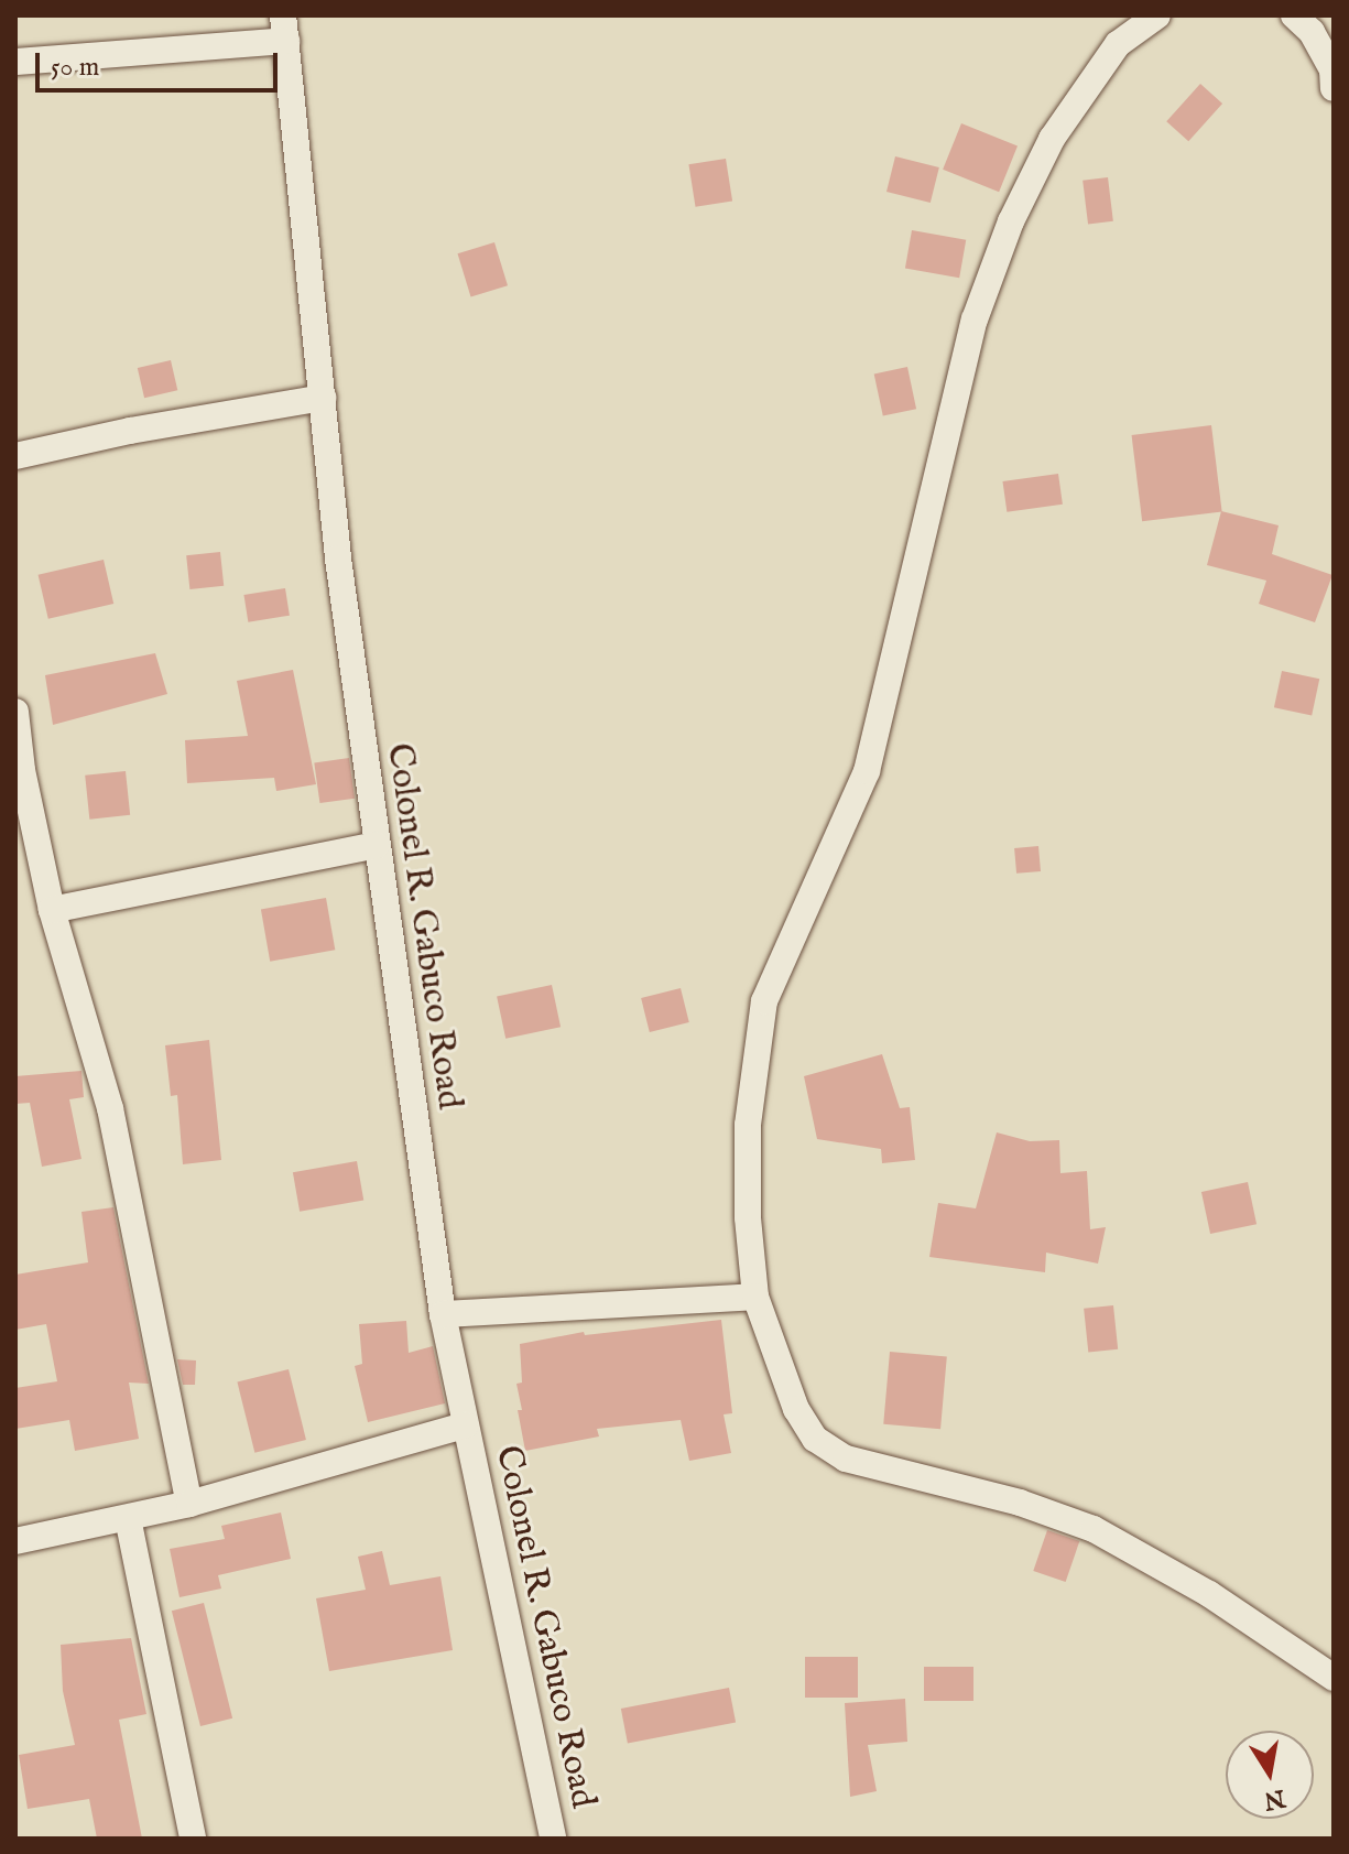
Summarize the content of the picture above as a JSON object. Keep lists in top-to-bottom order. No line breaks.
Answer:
{"streets":{"street":["Colonel R. Gabuco Road"]},"scale_bar":"50 m","north":"bottom"}
